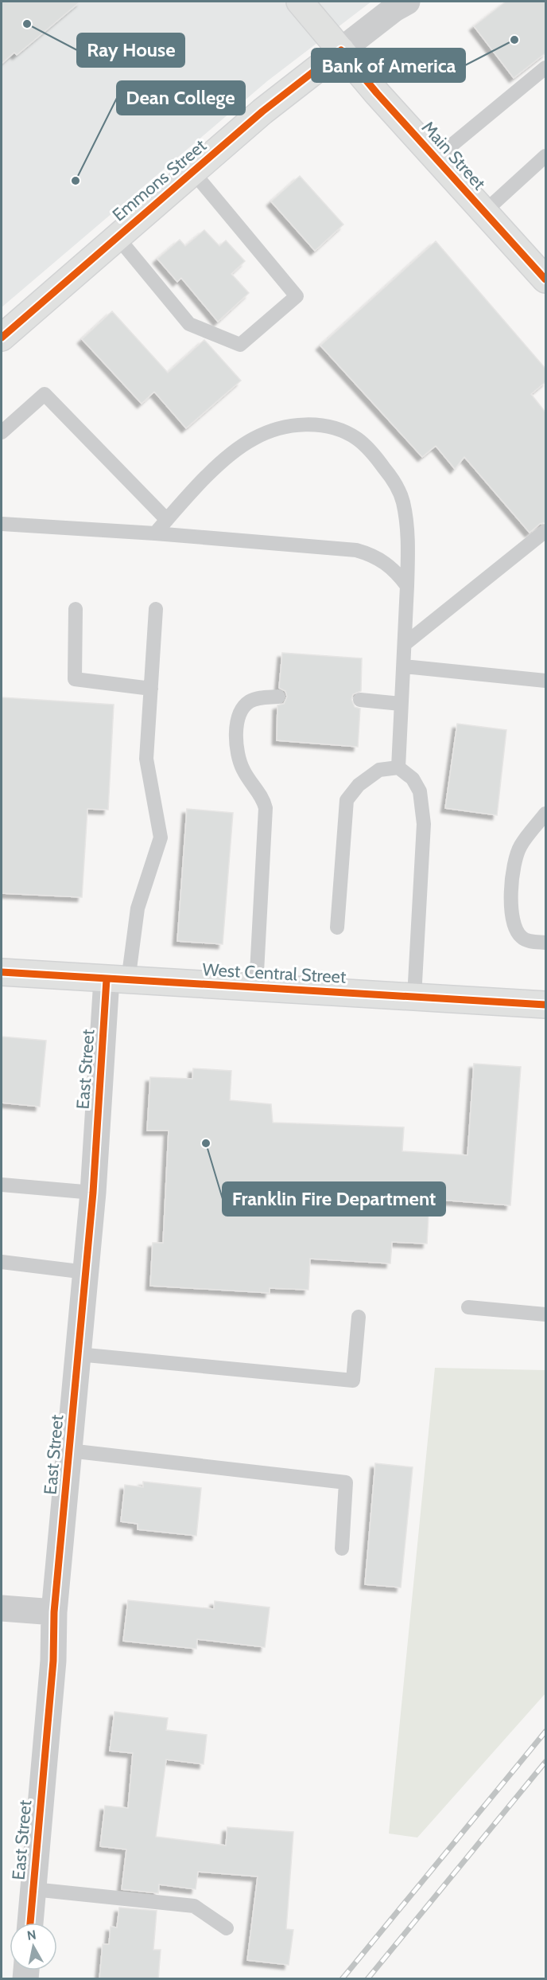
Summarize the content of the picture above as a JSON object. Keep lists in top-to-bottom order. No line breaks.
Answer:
{"streets":{"main road":["Main Street","Emmons Street","West Central Street"],"street":["East Street"]},"crossings":[["Main Street","Emmons Street"],["West Central Street","East Street"]],"places":["Ray House","Bank of America","Dean College","Franklin Fire Department"],"north":"top"}
